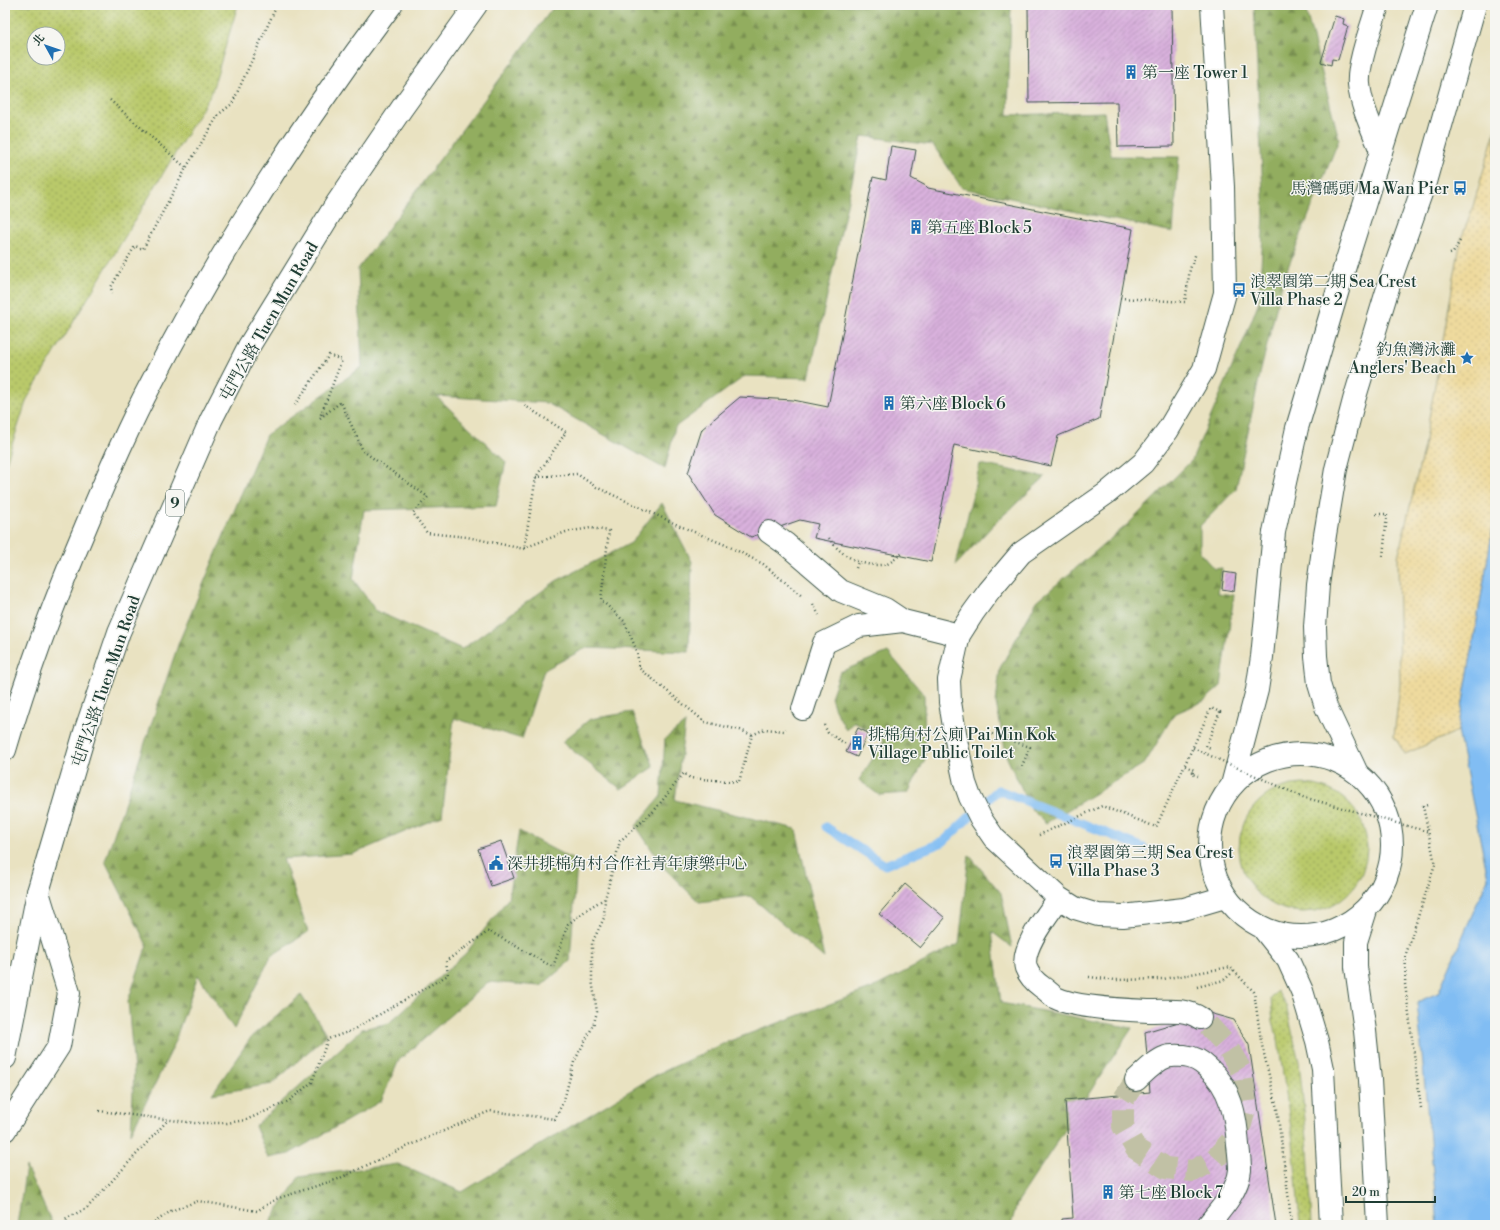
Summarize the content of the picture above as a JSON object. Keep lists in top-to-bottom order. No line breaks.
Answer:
{"streets":{"main road":["屯門公路 Tuen Mun Road","9"]},"places":{"building":["第一座 Tower 1","第五座 Block 5","第六座 Block 6","排棉角村公廁 Pai Min Kok Village Public Toilet","第七座 Block 7"],"bus stop":["馬灣碼頭 Ma Wan Pier","浪翠園第二期 Sea Crest Villa Phase 2","浪翠園第三期 Sea Crest Villa Phase 3"],"place":["釣魚灣泳灘 Anglers' Beach"],"public building":["深井排棉角村合作社青年康樂中心"]},"scale_bar":"20 m","north":"top left"}
